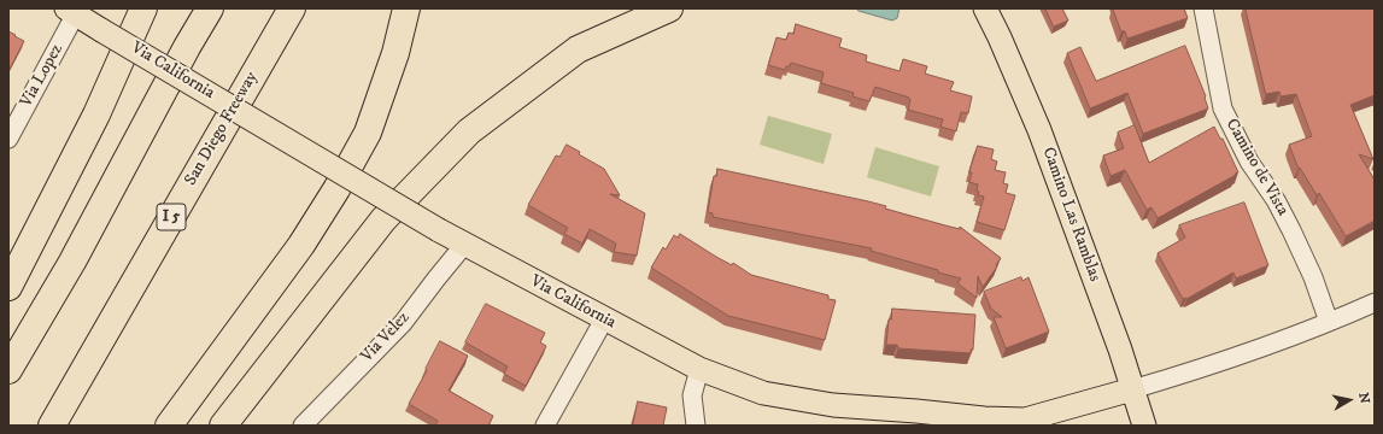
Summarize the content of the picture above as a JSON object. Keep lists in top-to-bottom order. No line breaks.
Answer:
{"streets":{"highway":["San Diego Freeway","I 5"],"main road":["Via California","Camino Las Ramblas"],"street":["Via Lopez","Camino de Vista","Via Velez"]},"crossings":[["Via California","Via Lopez"],["Via California","Camino Las Ramblas"],["Via California","Via Velez"]],"north":"right"}
